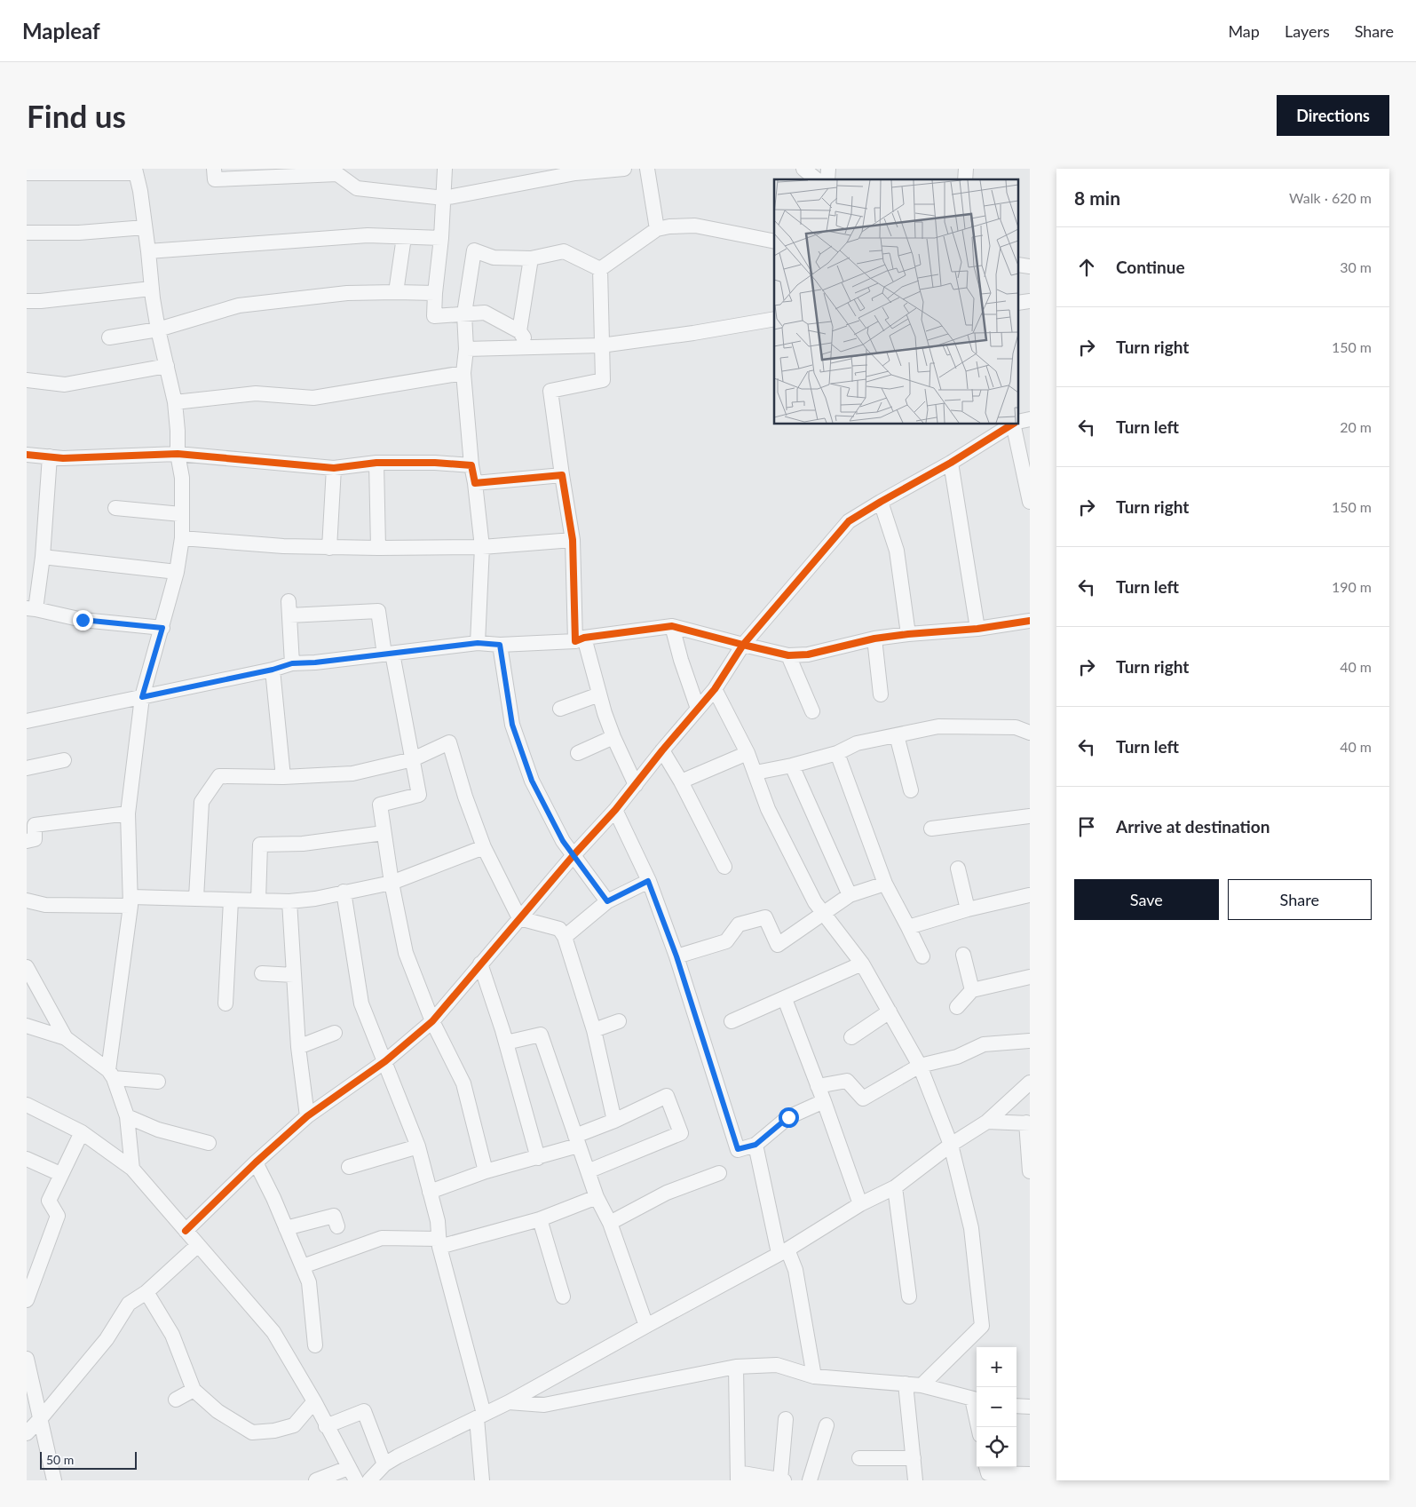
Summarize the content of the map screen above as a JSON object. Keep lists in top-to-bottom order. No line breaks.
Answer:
{"scale_bar":"50 m","page":{"header":"Mapleaf","nav":["Map","Layers","Share"],"buttons":["Directions",["Save","Share"]],"title":"Find us","heading":["8 min","Walk · 620 m"],"list":[["Continue","30 m"],["Turn right","150 m"],["Turn left","20 m"],["Turn right","150 m"],["Turn left","190 m"],["Turn right","40 m"],["Turn left","40 m"],"Arrive at destination"],"map_buttons":["+","−"],"scale":"50 m"}}
